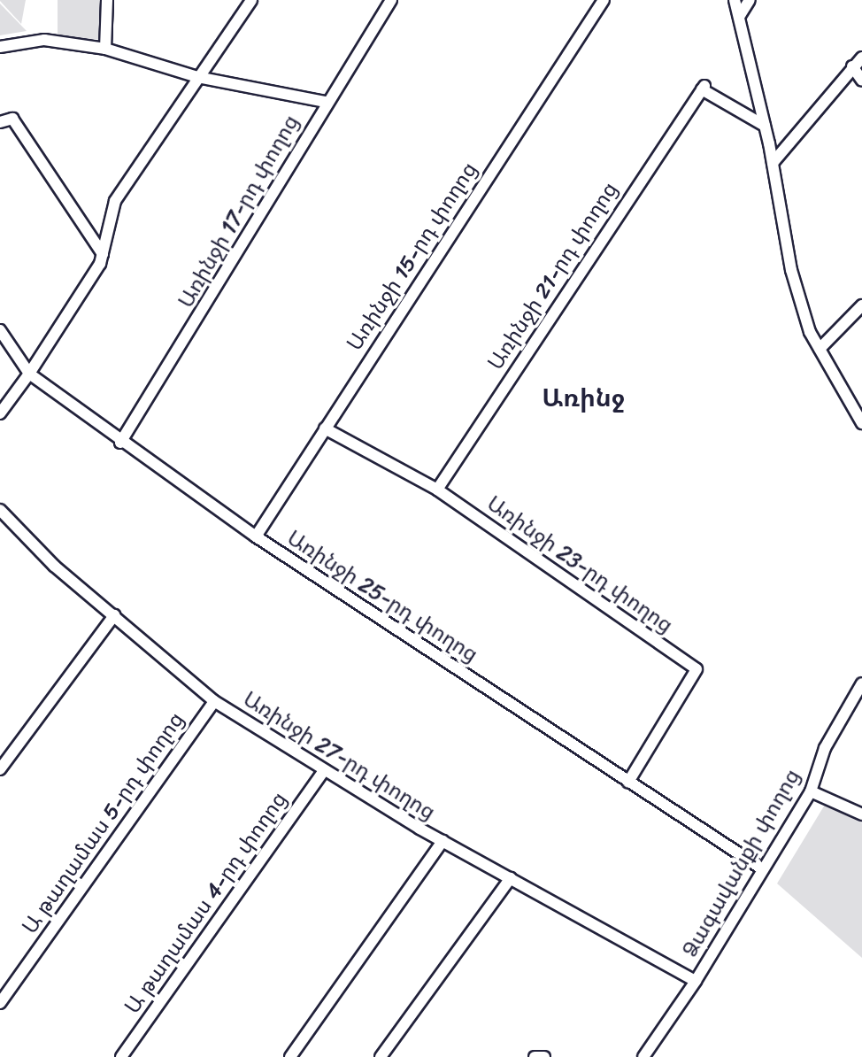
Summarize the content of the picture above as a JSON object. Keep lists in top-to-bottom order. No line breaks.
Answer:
{"streets":{"street":["Առինջի 17-րդ փողոց","Առինջի 15-րդ փողոց","Առինջի 21-րդ փողոց","Առինջի 23-րդ փողոց","Առինջի 25-րդ փողոց","Առինջի 27-րդ փողոց","Ա թաղամաս 5-րդ փողոց","Ձագավանքի փողոց","Ա թաղամաս 4-րդ փողոց"]},"crossings":[["Առինջի 17-րդ փողոց","Առինջի 25-րդ փողոց"],["Առինջի 15-րդ փողոց","Առինջի 23-րդ փողոց"],["Առինջի 15-րդ փողոց","Առինջի 25-րդ փողոց"],["Առինջի 21-րդ փողոց","Առինջի 23-րդ փողոց"],["Առինջի 23-րդ փողոց","Առինջի 25-րդ փողոց"],["Առինջի 25-րդ փողոց","Ձագավանքի փողոց"],["Առինջի 27-րդ փողոց","Ա թաղամաս 5-րդ փողոց"],["Առինջի 27-րդ փողոց","Ձագավանքի փողոց"],["Առինջի 27-րդ փողոց","Ա թաղամաս 4-րդ փողոց"]],"districts":["Առինջ"]}
